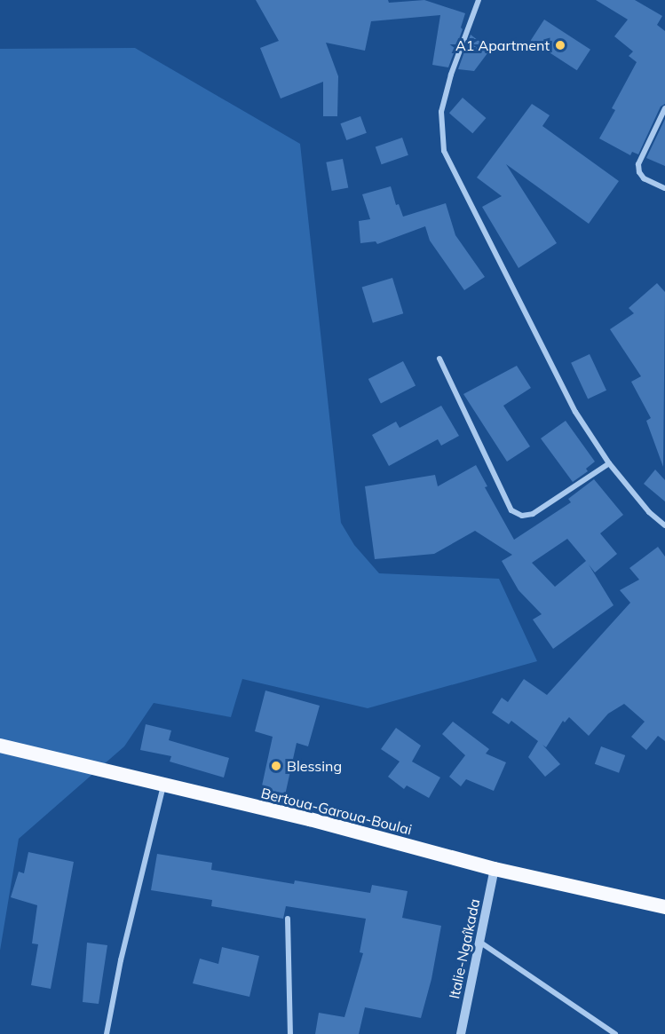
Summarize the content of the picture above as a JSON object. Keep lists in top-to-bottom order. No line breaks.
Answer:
{"streets":{"highway":["Bertoua-Garoua-Boulai"],"street":["Italie-Ngaîkada"]},"crossings":[["Bertoua-Garoua-Boulai","Italie-Ngaîkada"]],"places":["A1 Apartment","Blessing"]}
